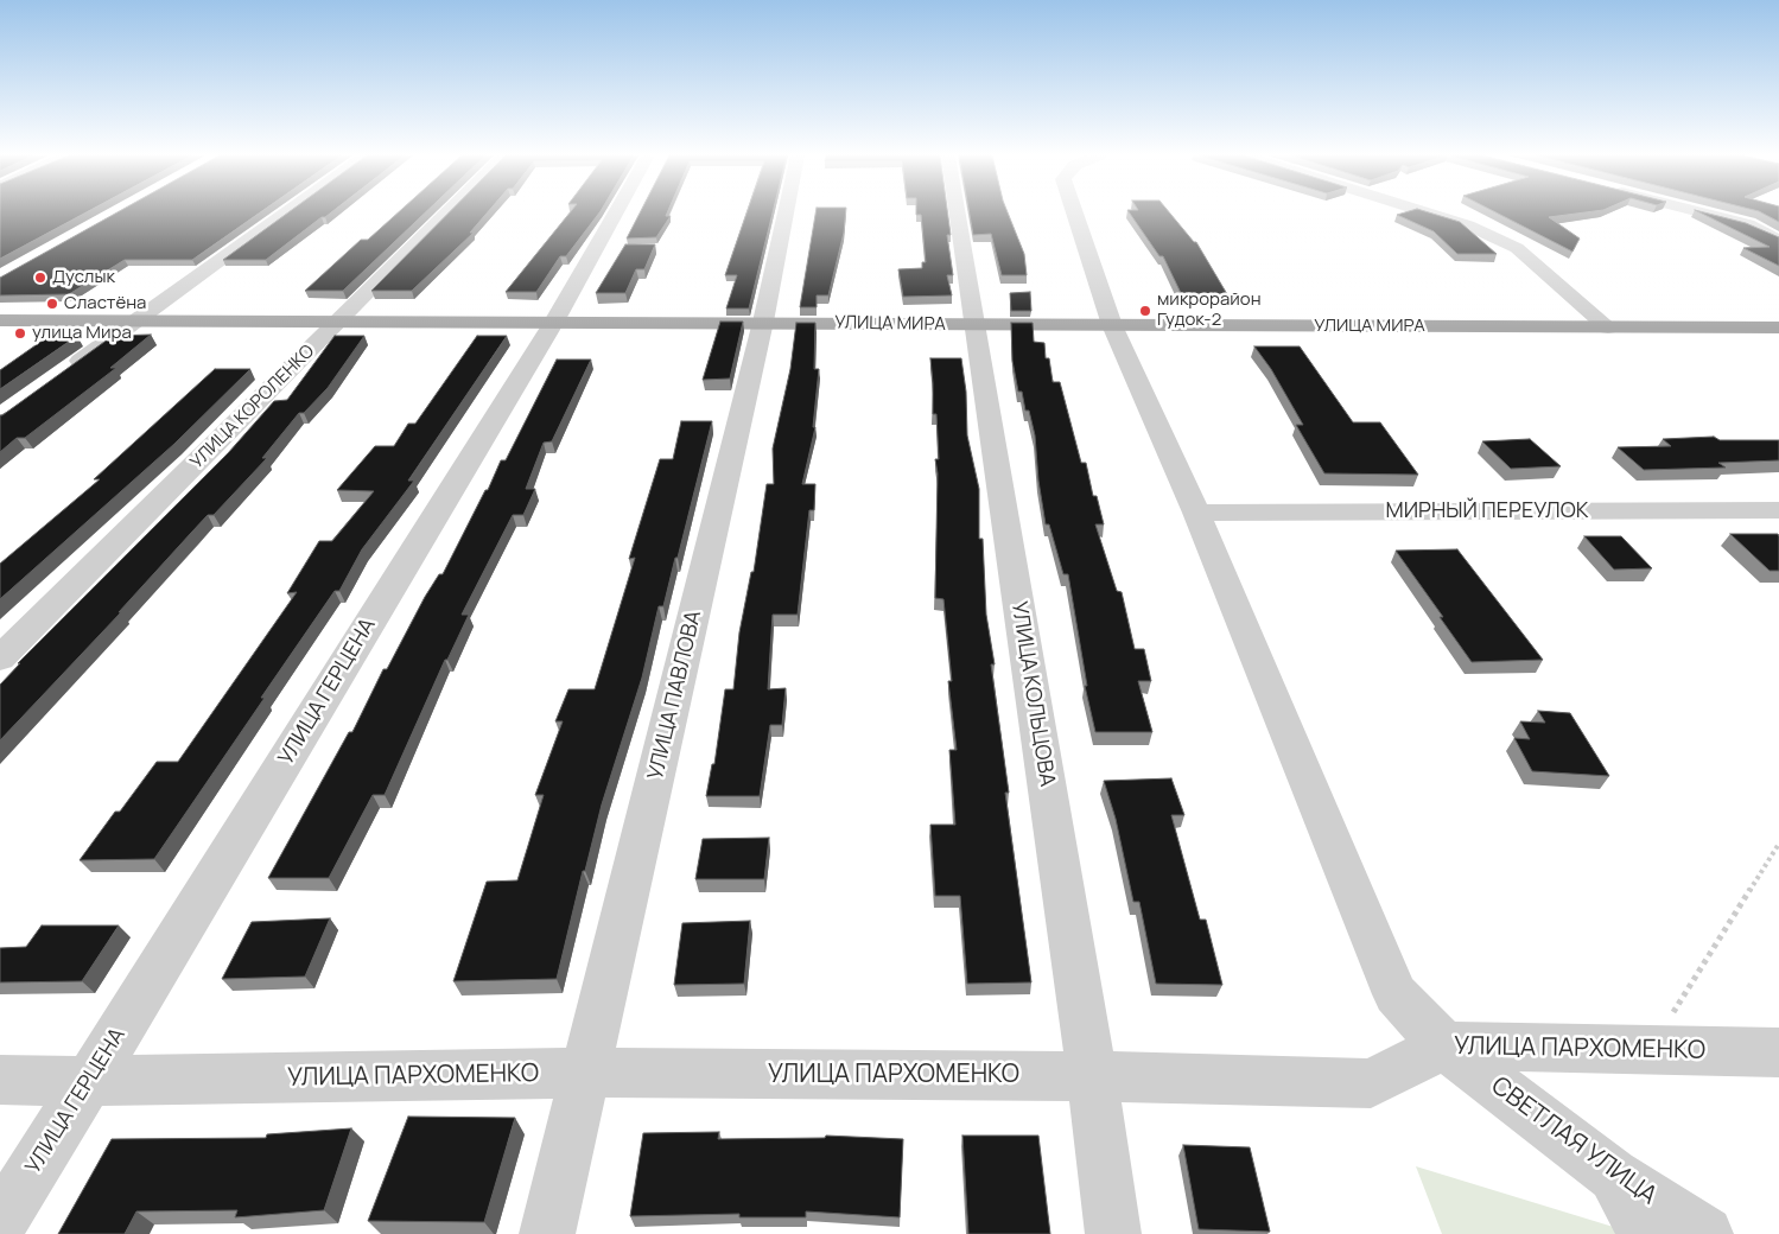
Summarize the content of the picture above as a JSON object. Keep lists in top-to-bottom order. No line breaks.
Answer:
{"streets":{"main road":["УЛИЦА МИРА"],"street":["УЛИЦА КОРОЛЕНКО","МИРНЫЙ ПЕРЕУЛОК","УЛИЦА ГЕРЦЕНА","УЛИЦА КОЛЬЦОВА","УЛИЦА ПАВЛОВА","УЛИЦА ПАРХОМЕНКО","СВЕТЛАЯ УЛИЦА"]},"crossings":[["УЛИЦА МИРА","УЛИЦА КОРОЛЕНКО"],["УЛИЦА МИРА","УЛИЦА ГЕРЦЕНА"],["УЛИЦА МИРА","УЛИЦА КОЛЬЦОВА"],["УЛИЦА МИРА","УЛИЦА ПАВЛОВА"],["УЛИЦА МИРА","СВЕТЛАЯ УЛИЦА"],["МИРНЫЙ ПЕРЕУЛОК","СВЕТЛАЯ УЛИЦА"],["УЛИЦА ГЕРЦЕНА","УЛИЦА ПАРХОМЕНКО"],["УЛИЦА КОЛЬЦОВА","УЛИЦА ПАРХОМЕНКО"],["УЛИЦА ПАВЛОВА","УЛИЦА ПАРХОМЕНКО"],["УЛИЦА ПАРХОМЕНКО","СВЕТЛАЯ УЛИЦА"]],"places":["Дуслык","Сластёна","микрорайон Гудок-2","улица Мира"]}
